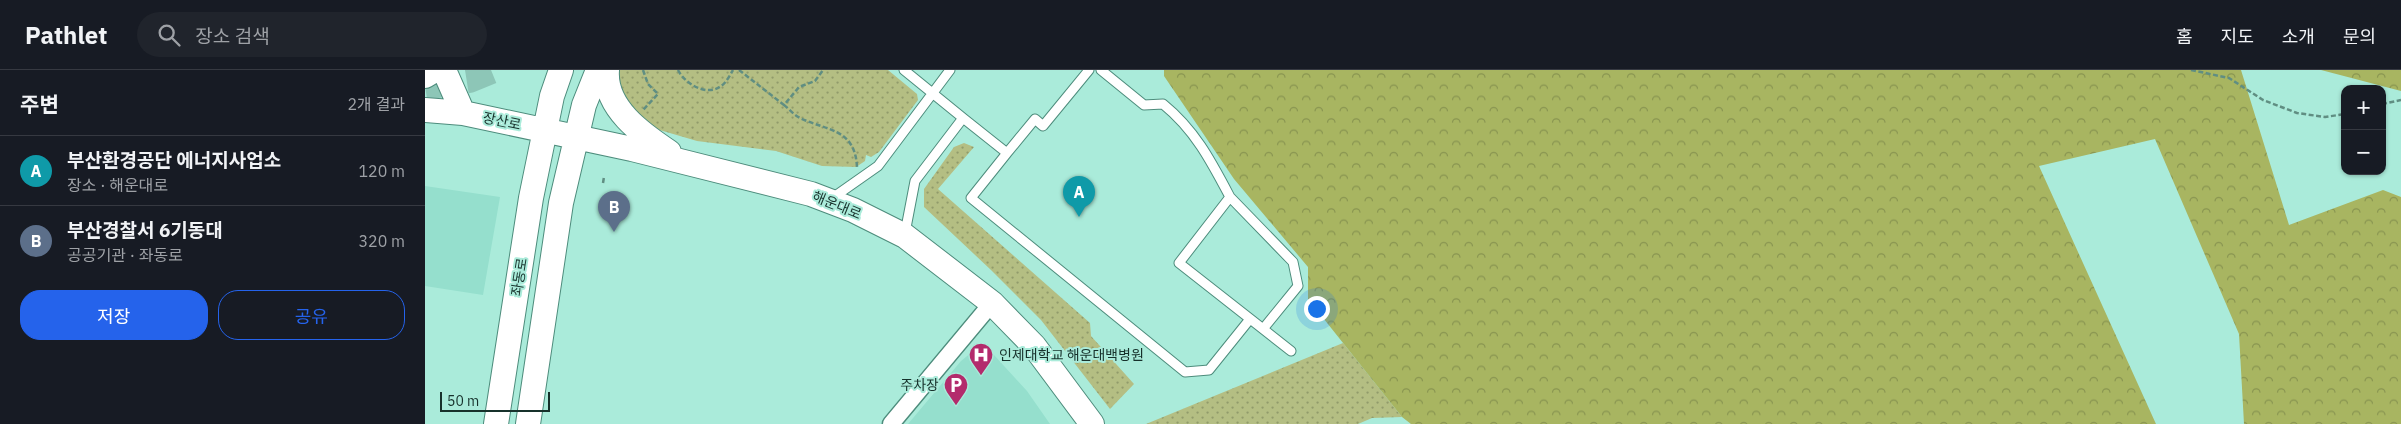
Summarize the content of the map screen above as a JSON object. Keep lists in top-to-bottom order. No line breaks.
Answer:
{"streets":{"main road":["장산로","해운대로","좌동로"]},"crossings":[["장산로","해운대로"],["장산로","좌동로"]],"places":{"hospital":["인제대학교 해운대백병원"],"parking":["주차장"]},"scale_bar":"50 m","page":{"header":"Pathlet","search":"장소 검색","nav":["홈","지도","소개","문의"],"heading":["주변","2개 결과"],"map_buttons":["+","−"],"list":[{"mark":"A","name":"부산환경공단 에너지사업소","note":"장소 · 해운대로","value":"120 m"},{"mark":"B","name":"부산경찰서 6기동대","note":"공공기관 · 좌동로","value":"320 m"}],"pins":["A","B"],"buttons":["저장","공유"],"scale":"50 m"}}
